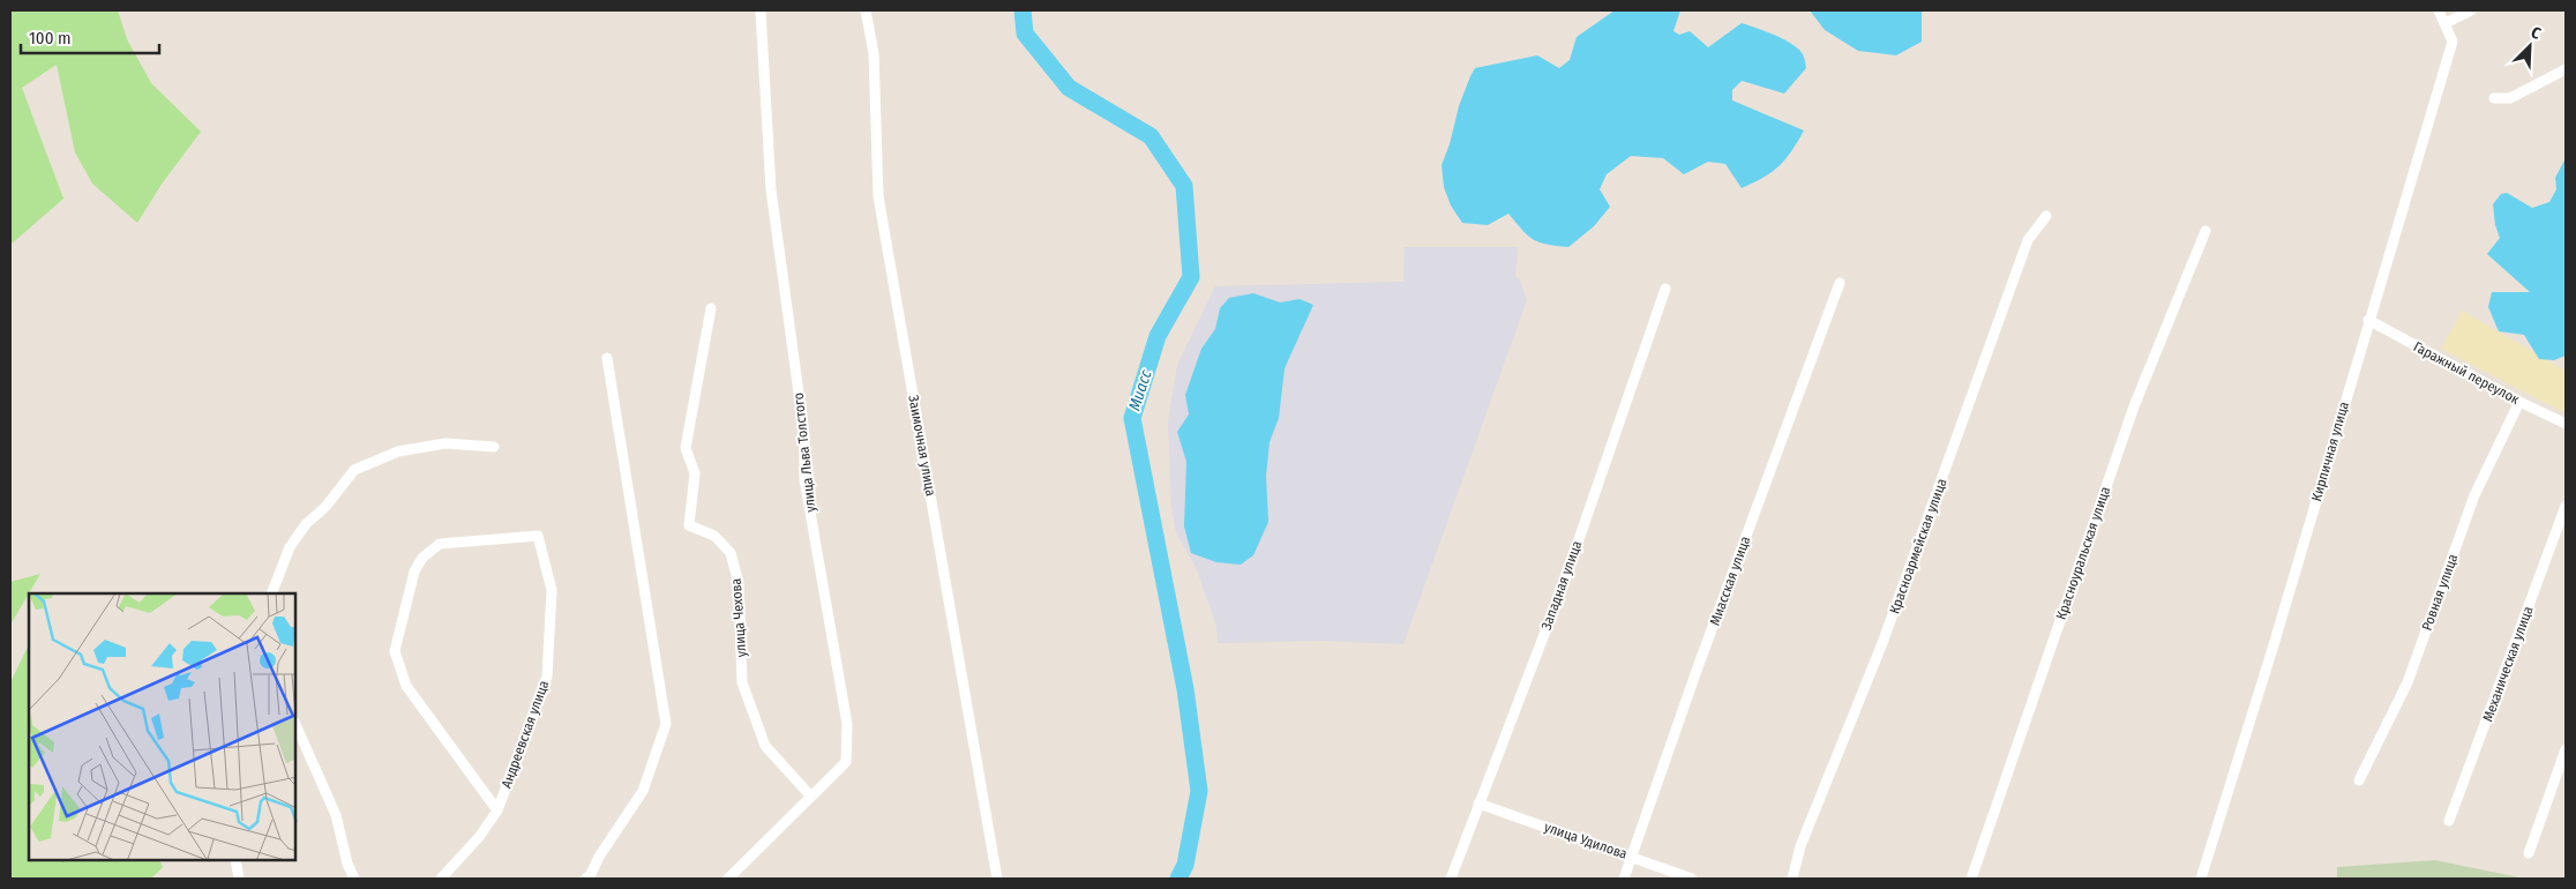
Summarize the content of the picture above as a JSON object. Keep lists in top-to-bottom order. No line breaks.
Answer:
{"streets":{"street":["Гаражный переулок","Заимочная улица","Кирпичная улица","улица Льва Толстого","Красноармейская улица","Красноуральская улица","Миасская улица","Западная улица","Ровная улица","улица Чехова","Механическая улица","Андреевская улица","улица Удилова"]},"crossings":[["Гаражный переулок","Кирпичная улица"],["Гаражный переулок","Ровная улица"],["улица Льва Толстого","улица Чехова"],["Миасская улица","улица Удилова"],["Западная улица","улица Удилова"]],"water":["Миасс"],"scale_bar":"100 m","north":"top right"}
